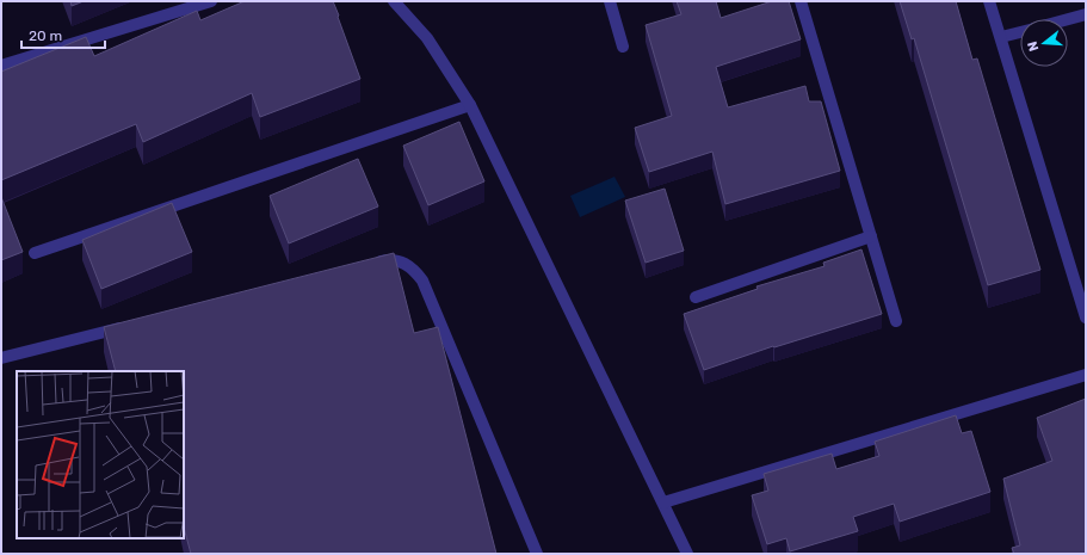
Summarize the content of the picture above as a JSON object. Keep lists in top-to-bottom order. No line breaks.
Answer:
{"scale_bar":"20 m","north":"left"}
